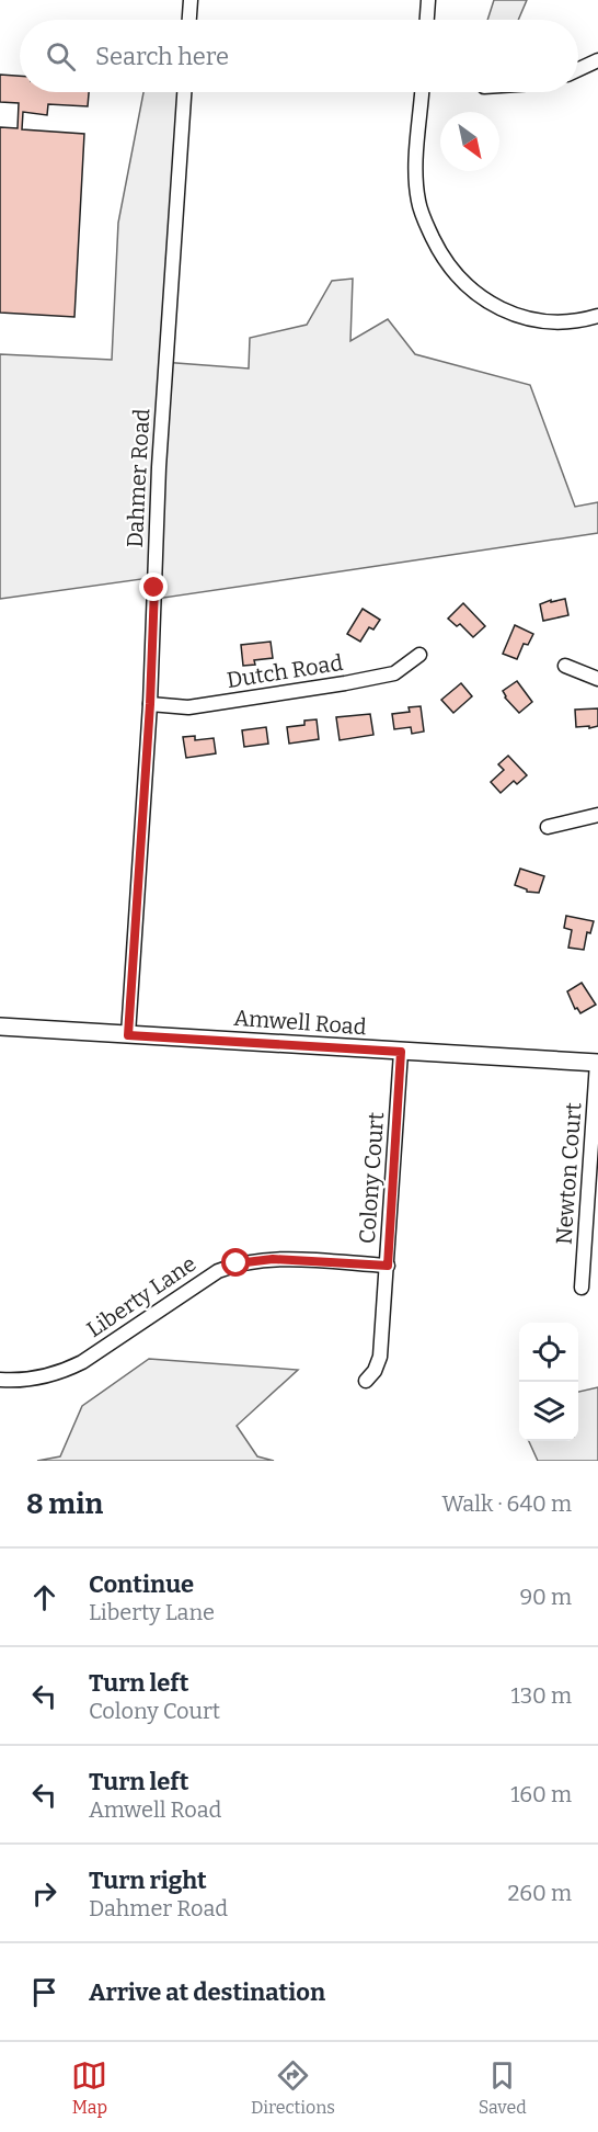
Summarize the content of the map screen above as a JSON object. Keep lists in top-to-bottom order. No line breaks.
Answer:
{"streets":{"main road":["Amwell Road"],"street":["Dahmer Road","Dutch Road","Newton Court","Colony Court","Liberty Lane"]},"crossings":[["Dahmer Road","Dutch Road"],["Dahmer Road","Amwell Road"],["Amwell Road","Newton Court"],["Amwell Road","Colony Court"],["Colony Court","Liberty Lane"]],"north":"bottom right","page":{"search":"Search here","heading":["8 min","Walk · 640 m"],"list":[["Continue","Liberty Lane","90 m"],["Turn left","Colony Court","130 m"],["Turn left","Amwell Road","160 m"],["Turn right","Dahmer Road","260 m"],"Arrive at destination"],"nav":["Map","Directions","Saved"]}}
